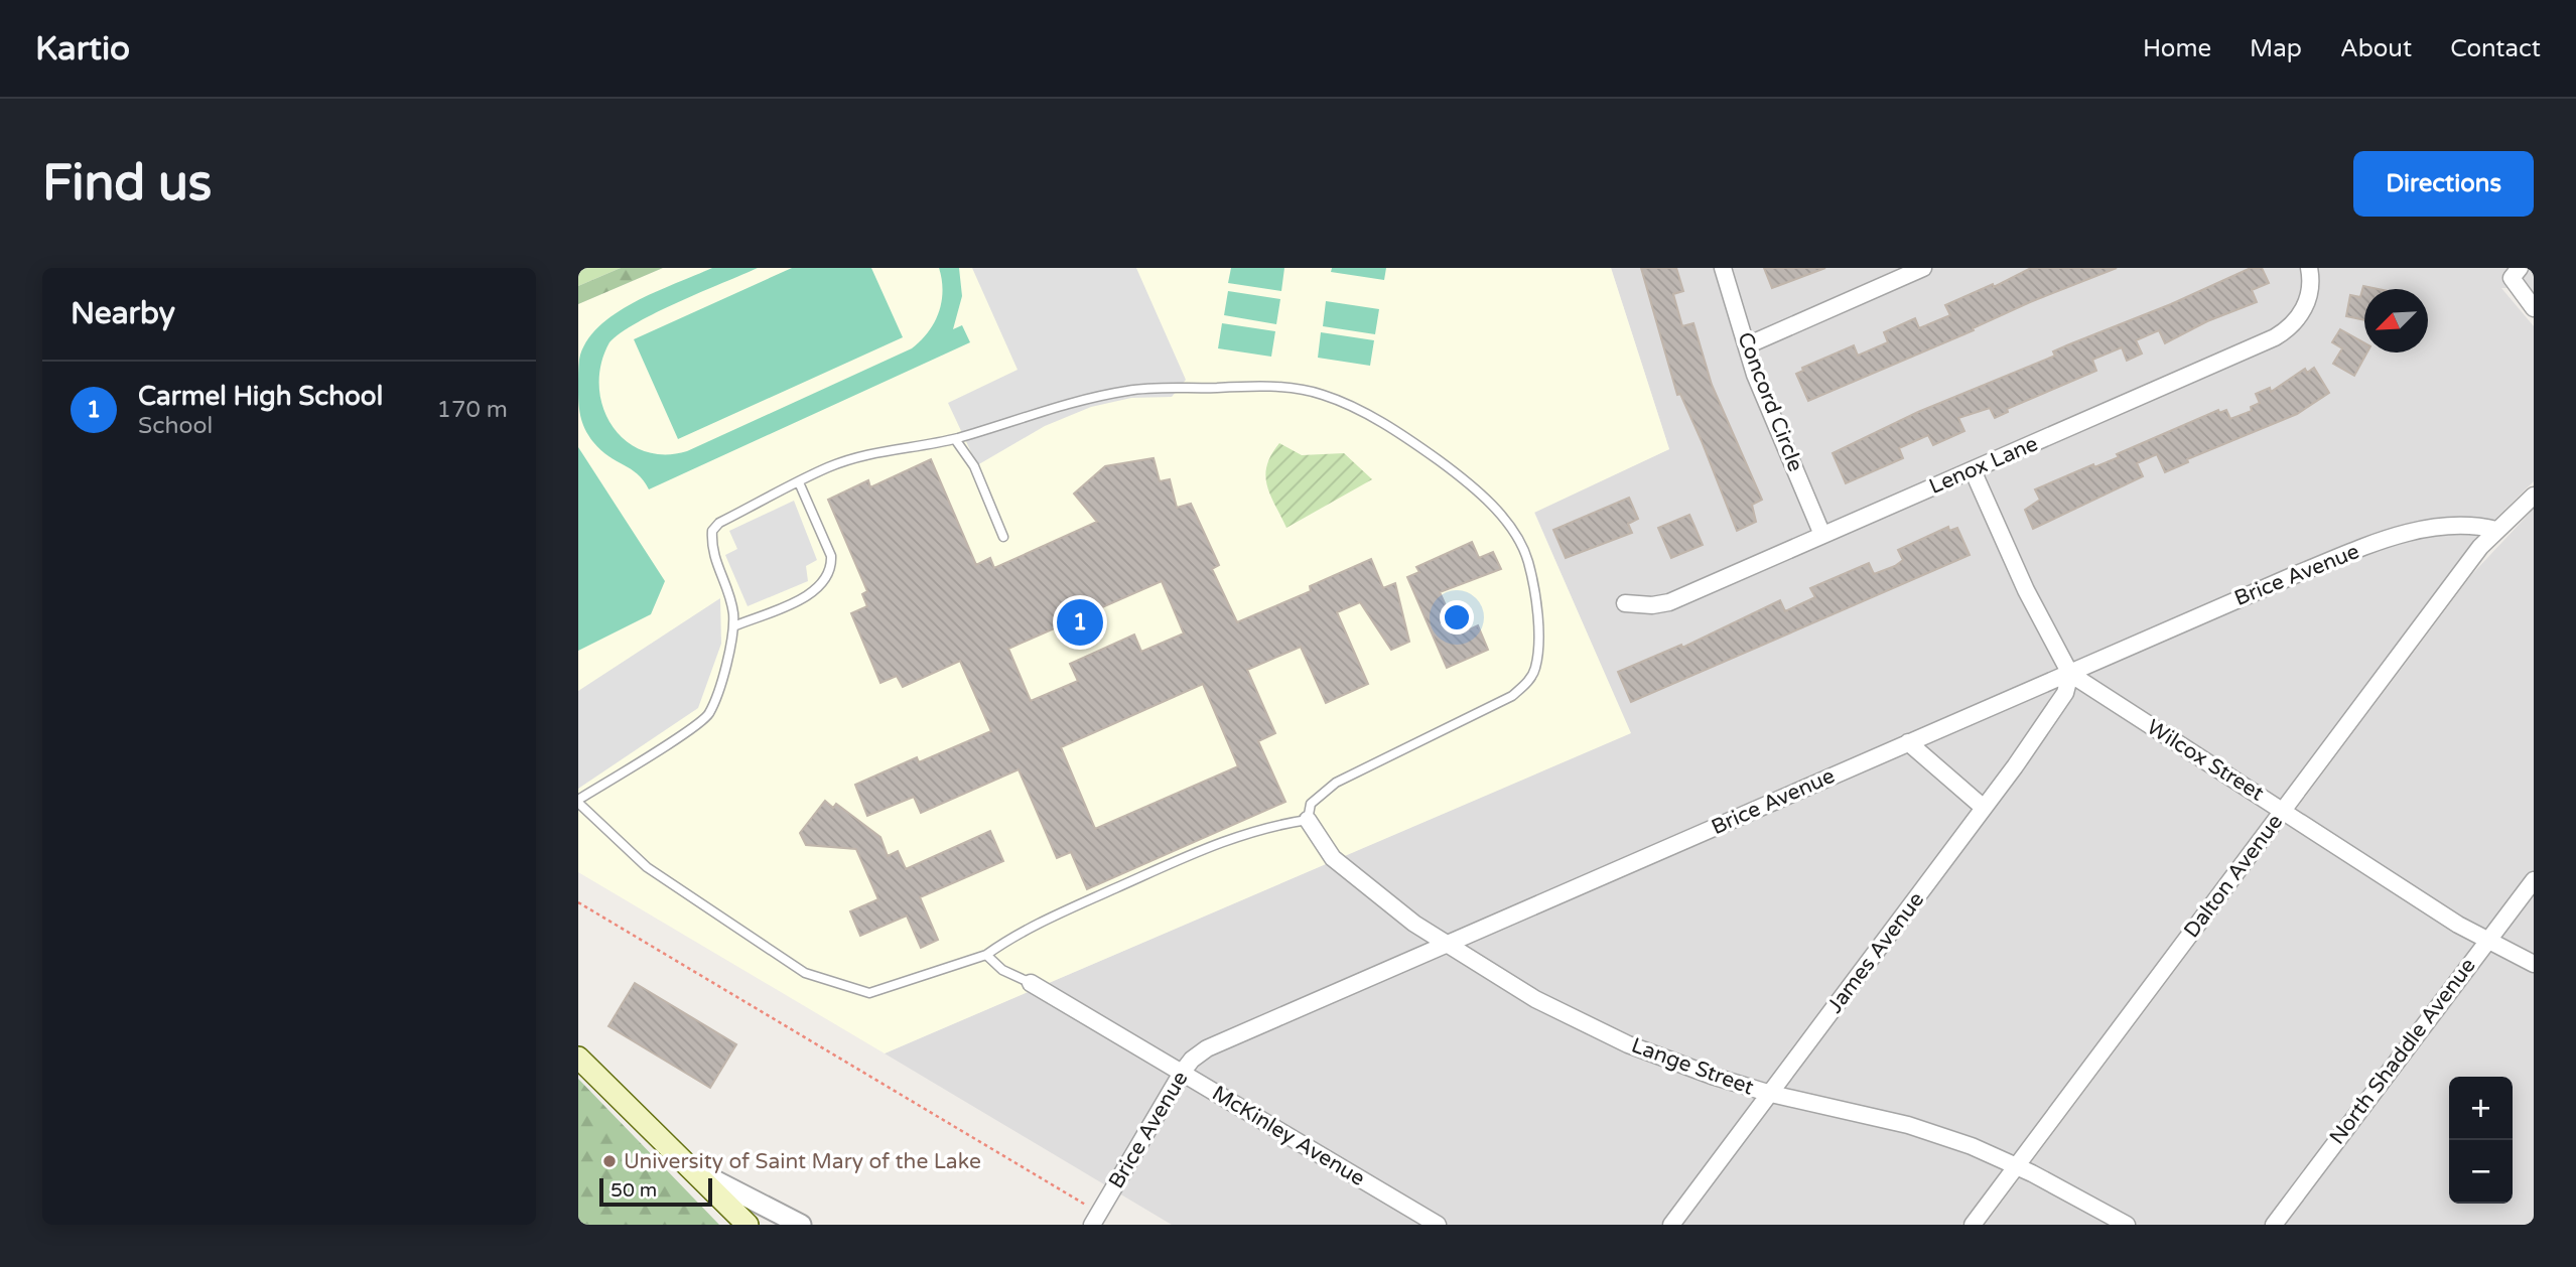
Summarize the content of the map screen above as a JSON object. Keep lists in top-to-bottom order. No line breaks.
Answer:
{"streets":{"street":["Concord Circle","Lenox Lane","Brice Avenue","Wilcox Street","Dalton Avenue","James Avenue","North Shaddle Avenue","Lange Street","McKinley Avenue"]},"crossings":[["Concord Circle","Lenox Lane"],["Lenox Lane","Wilcox Street"],["Brice Avenue","Wilcox Street"],["Brice Avenue","Dalton Avenue"],["Brice Avenue","James Avenue"],["Brice Avenue","Lange Street"],["Brice Avenue","McKinley Avenue"],["Wilcox Street","Dalton Avenue"],["Wilcox Street","James Avenue"],["Wilcox Street","North Shaddle Avenue"],["Dalton Avenue","Lange Street"],["James Avenue","Lange Street"]],"places":["University of Saint Mary of the Lake"],"scale_bar":"50 m","north":"bottom left","page":{"header":"Kartio","nav":["Home","Map","About","Contact"],"buttons":"Directions","title":"Find us","heading":"Nearby","list":[{"mark":"1","name":"Carmel High School","note":"School","value":"170 m"}],"pins":"1","map_buttons":["+","−"],"scale":"50 m"}}
